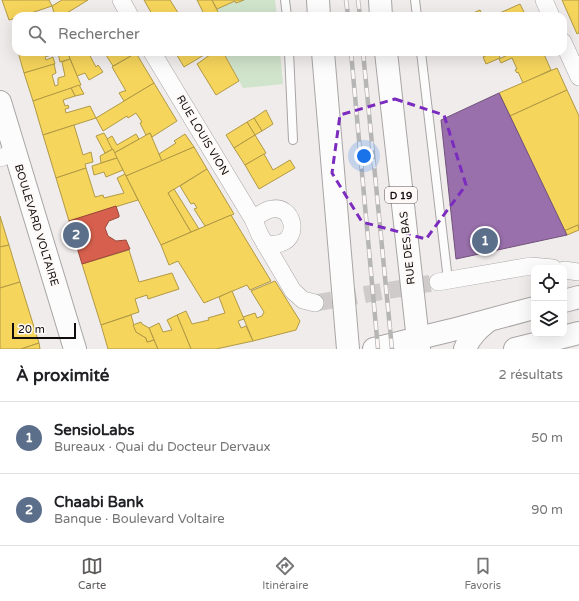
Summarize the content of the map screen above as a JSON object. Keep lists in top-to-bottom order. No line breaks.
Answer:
{"streets":{"main road":["D 19","BOULEVARD VOLTAIRE","RUE DES BAS"],"street":["RUE LOUIS VION"]},"scale_bar":"20 m","page":{"search":"Rechercher","pins":["2","1"],"scale":"20 m","heading":["À proximité","2 résultats"],"list":[{"mark":"1","name":"SensioLabs","note":"Bureaux · Quai du Docteur Dervaux","value":"50 m"},{"mark":"2","name":"Chaabi Bank","note":"Banque · Boulevard Voltaire","value":"90 m"}],"nav":["Carte","Itinéraire","Favoris"]}}
